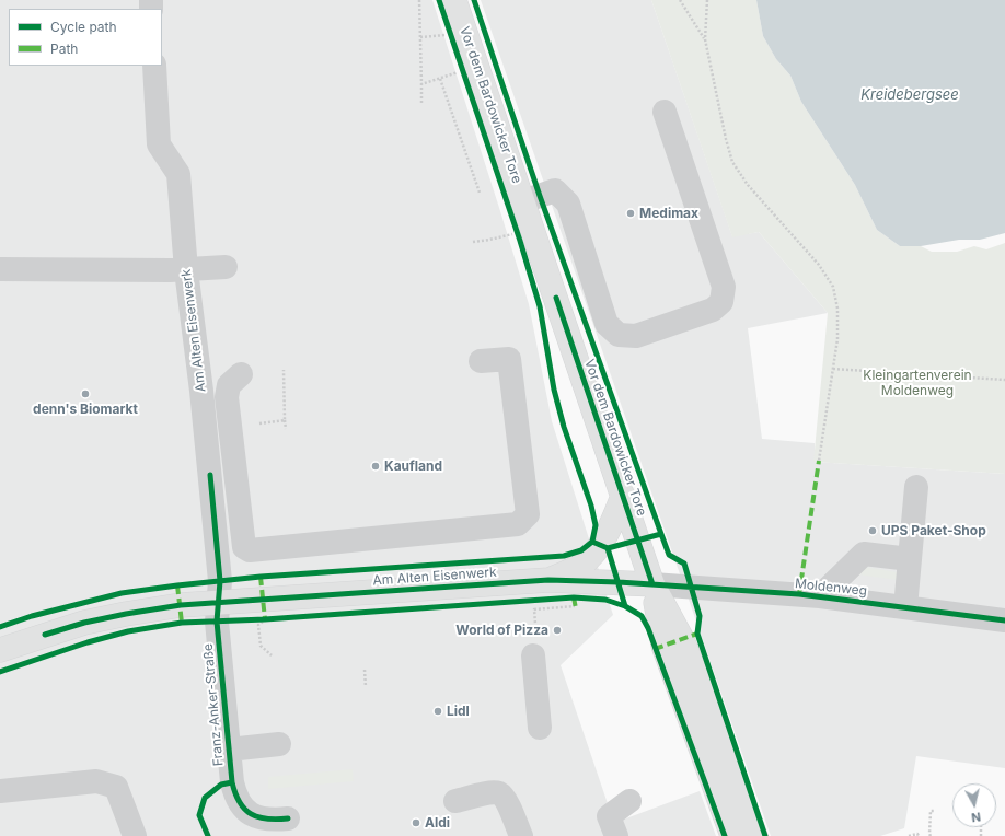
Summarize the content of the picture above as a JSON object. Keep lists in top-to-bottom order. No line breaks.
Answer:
{"streets":{"main road":["Vor dem Bardowicker Tore","Am Alten Eisenwerk"],"street":["Moldenweg","Franz-Anker-Straße"]},"crossings":[["Vor dem Bardowicker Tore","Am Alten Eisenwerk"],["Vor dem Bardowicker Tore","Moldenweg"],["Am Alten Eisenwerk","Moldenweg"],["Am Alten Eisenwerk","Franz-Anker-Straße"]],"water":["Kreidebergsee"],"parks":["Kleingartenverein Moldenweg"],"places":["Medimax","denn's Biomarkt","Kaufland","UPS Paket-Shop","World of Pizza","Lidl","Aldi"],"legend":["Cycle path","Path"],"north":"bottom"}
